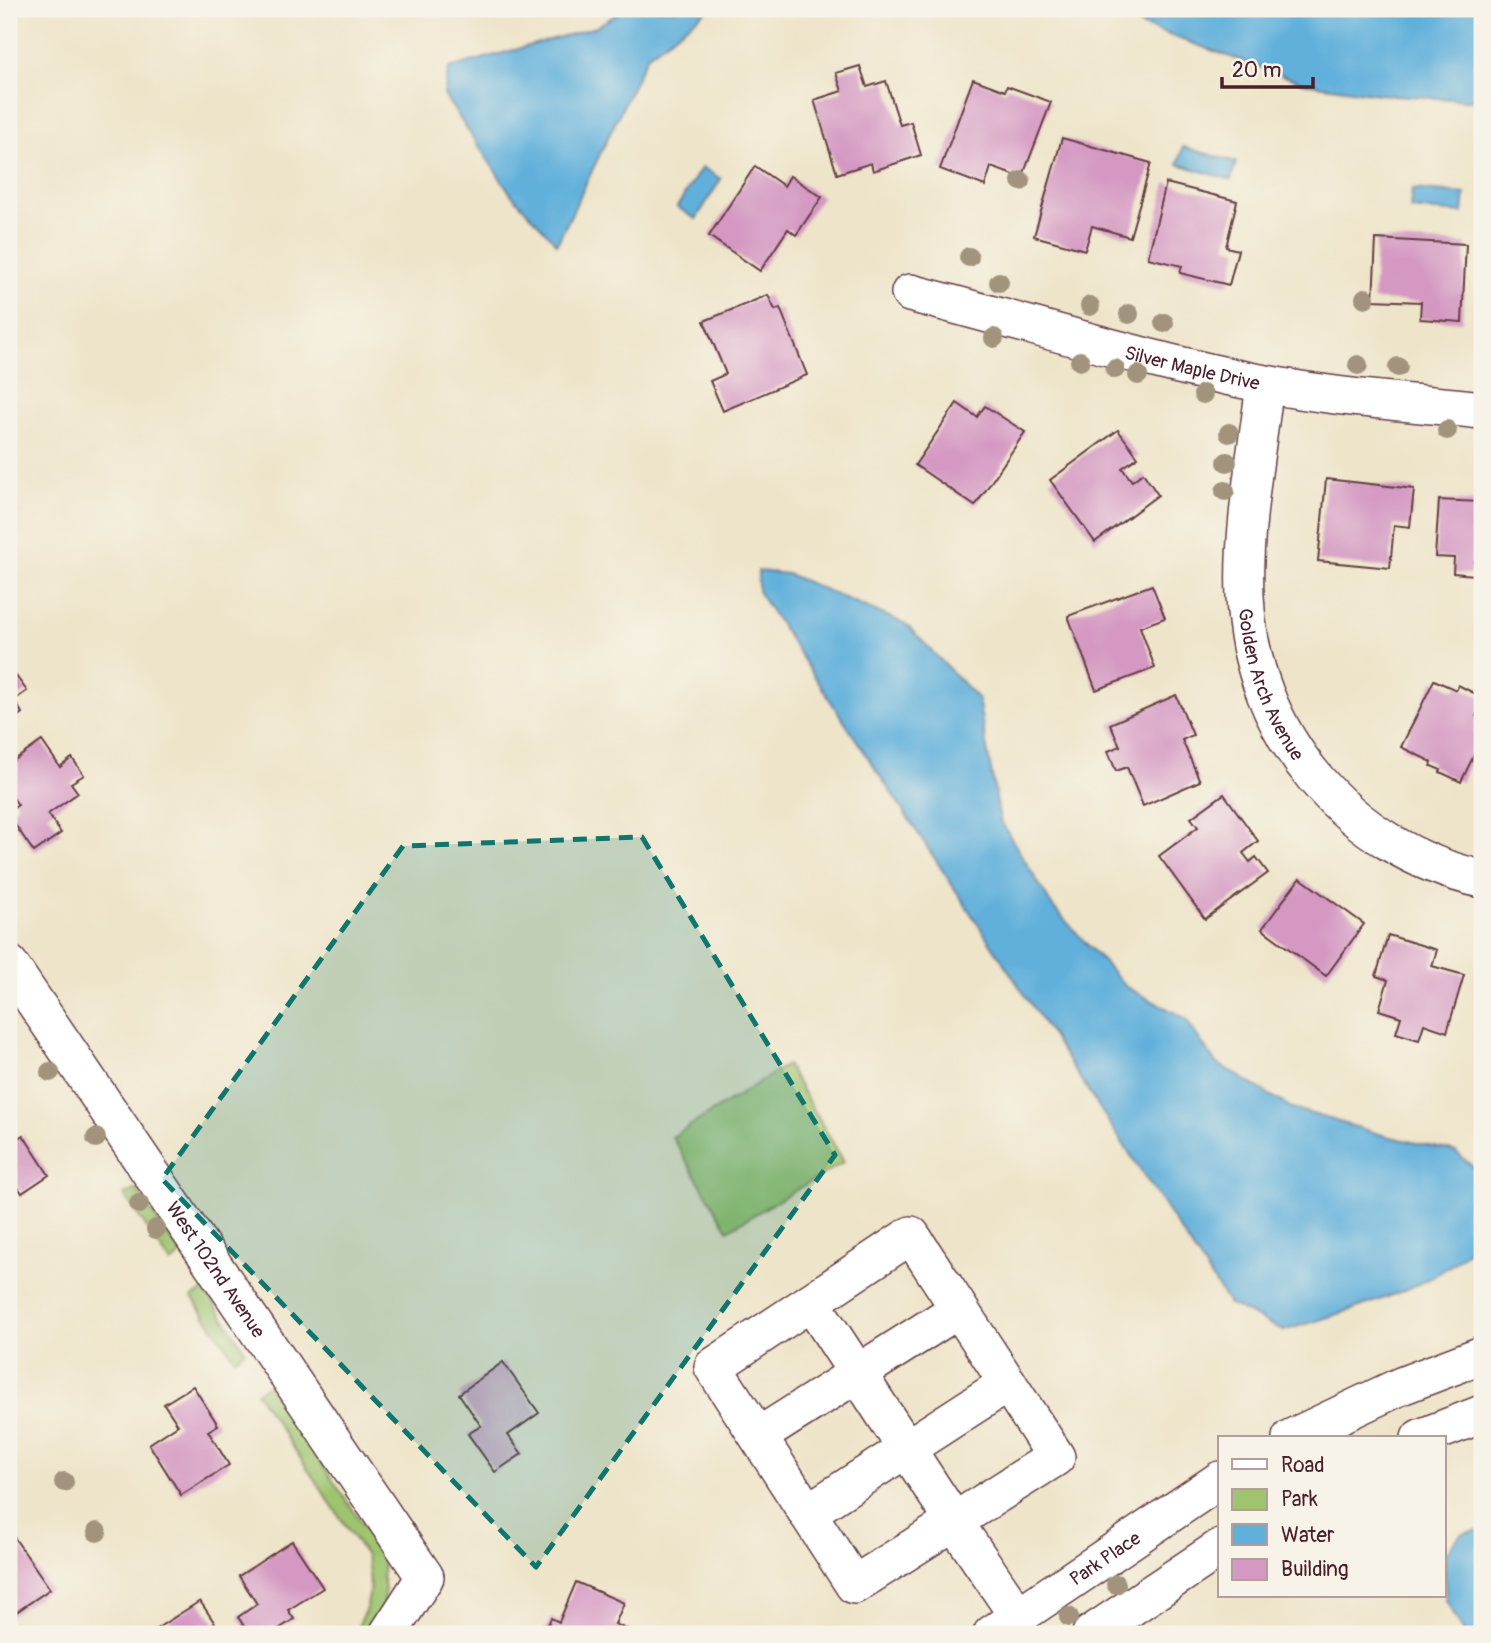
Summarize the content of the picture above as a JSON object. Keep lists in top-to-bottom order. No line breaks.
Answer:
{"streets":{"street":["Silver Maple Drive","Golden Arch Avenue","West 102nd Avenue","Park Place"]},"crossings":[["Silver Maple Drive","Golden Arch Avenue"]],"legend":["Road","Park","Water","Building"],"scale_bar":"20 m"}
